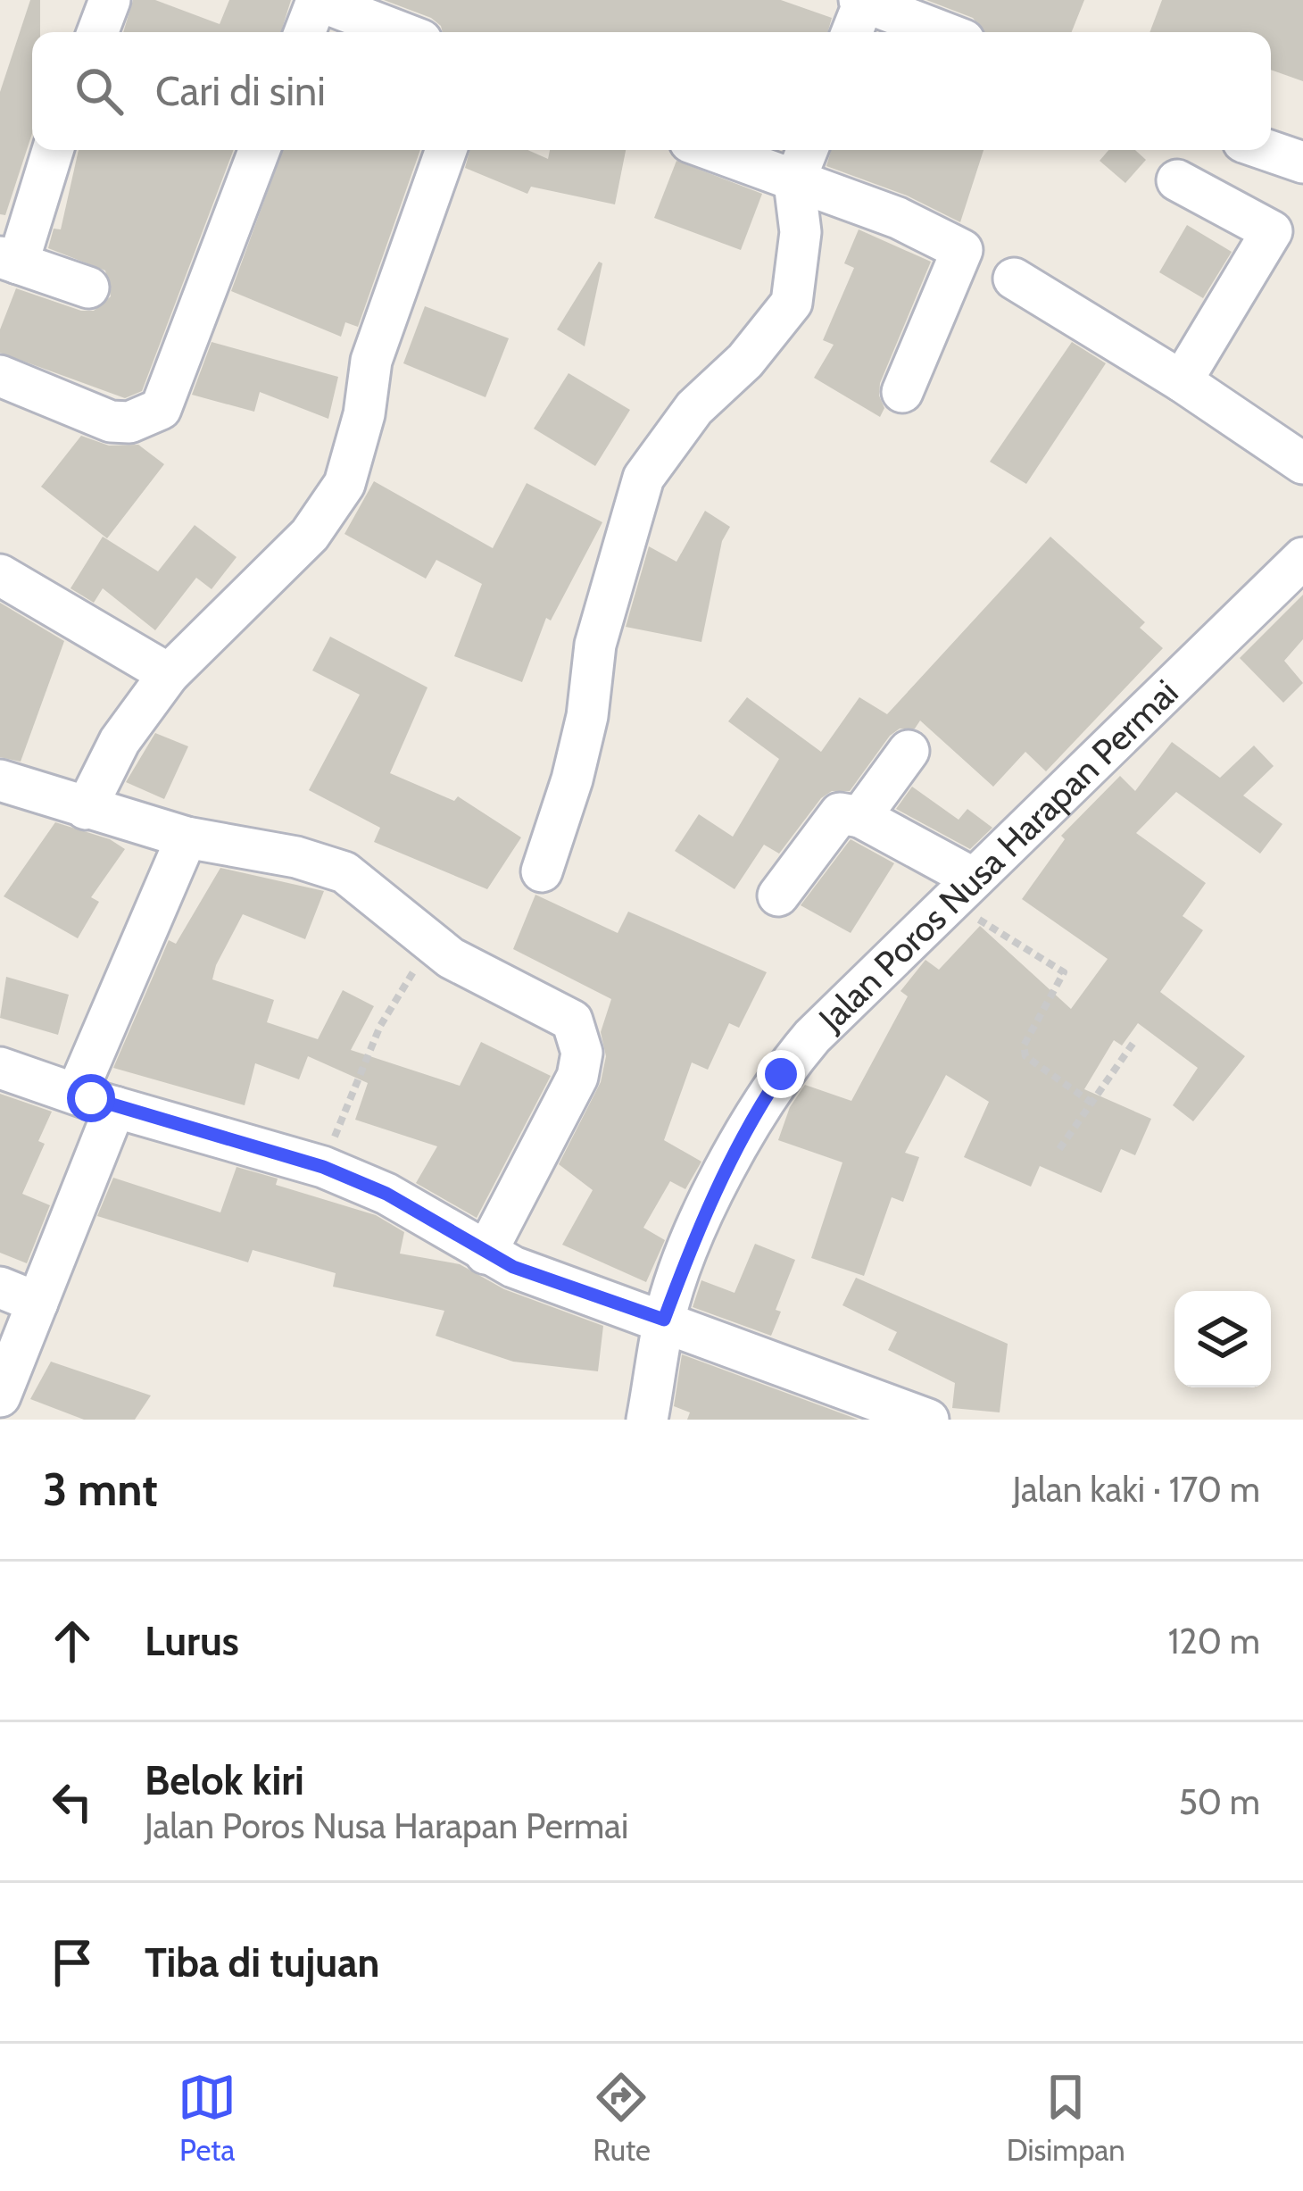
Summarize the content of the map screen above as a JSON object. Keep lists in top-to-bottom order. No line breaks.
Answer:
{"streets":{"street":["Jalan Poros Nusa Harapan Permai"]},"page":{"search":"Cari di sini","heading":["3 mnt","Jalan kaki · 170 m"],"list":[["Lurus","120 m"],["Belok kiri","Jalan Poros Nusa Harapan Permai","50 m"],"Tiba di tujuan"],"nav":["Peta","Rute","Disimpan"]}}
